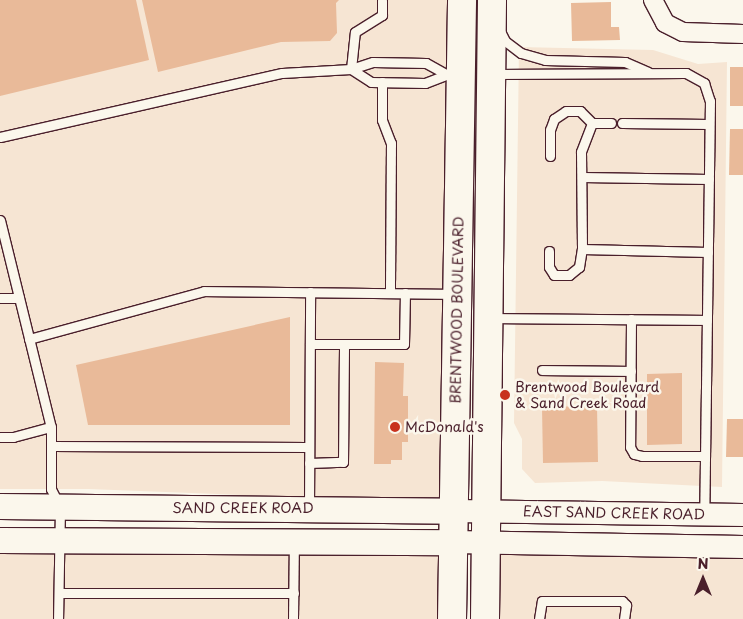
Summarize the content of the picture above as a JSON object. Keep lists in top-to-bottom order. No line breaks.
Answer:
{"streets":{"main road":["BRENTWOOD BOULEVARD","SAND CREEK ROAD"],"street":["EAST SAND CREEK ROAD"]},"crossings":[["BRENTWOOD BOULEVARD","SAND CREEK ROAD"],["SAND CREEK ROAD","EAST SAND CREEK ROAD"]],"places":["Brentwood Boulevard & Sand Creek Road","McDonald's"],"north":"top"}
